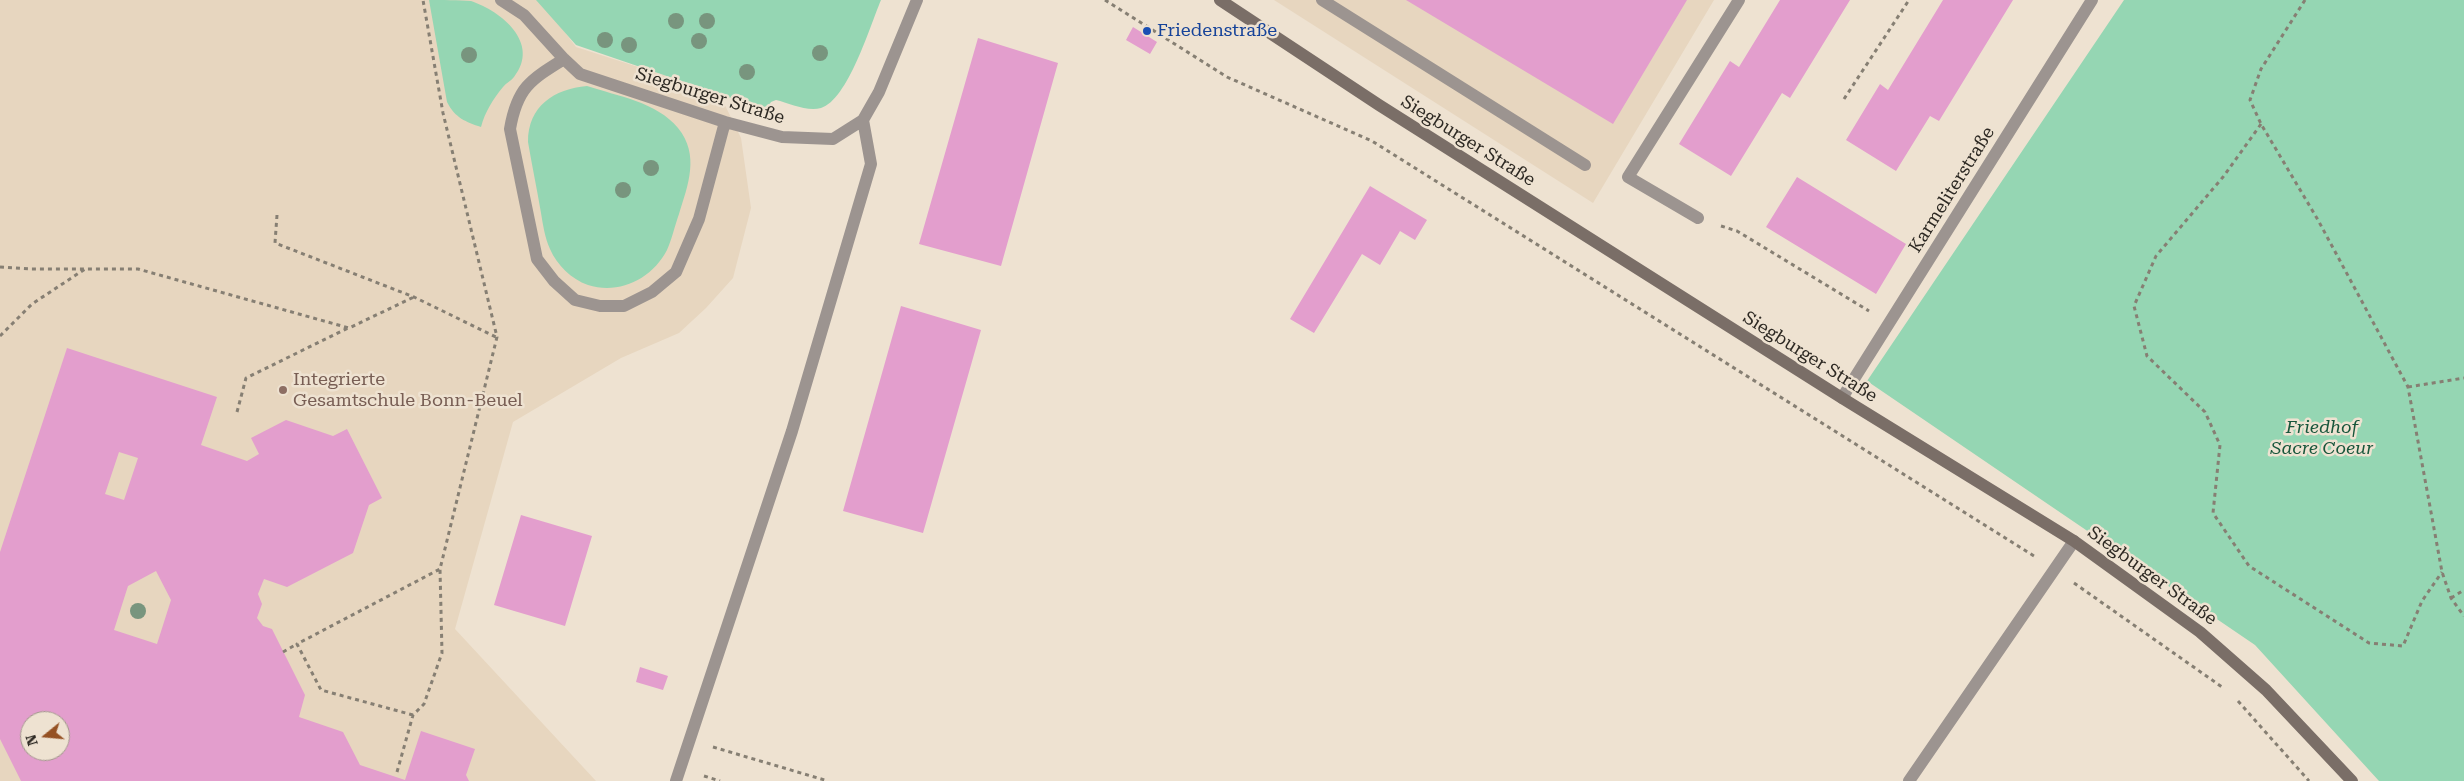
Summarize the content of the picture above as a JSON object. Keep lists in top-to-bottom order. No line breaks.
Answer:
{"streets":{"main road":["Siegburger Straße"],"street":["Karmeliterstraße"]},"crossings":[["Siegburger Straße","Karmeliterstraße"]],"parks":["Friedhof Sacre Coeur"],"places":["Friedenstraße","Integrierte Gesamtschule Bonn-Beuel"],"north":"left"}
